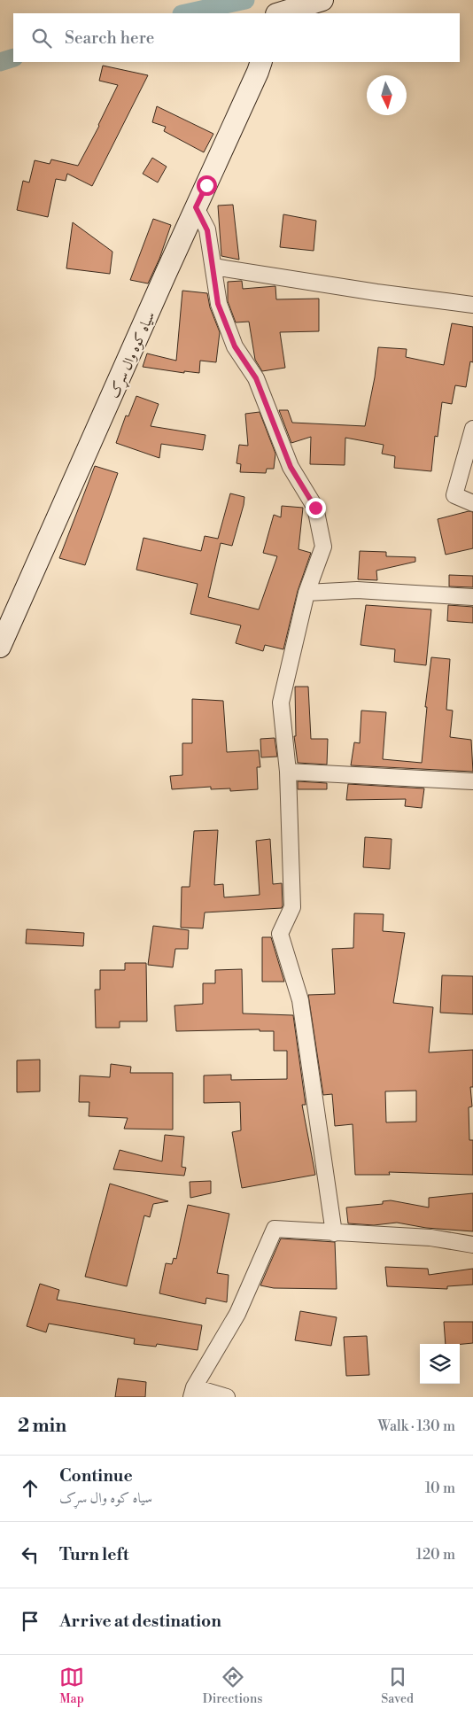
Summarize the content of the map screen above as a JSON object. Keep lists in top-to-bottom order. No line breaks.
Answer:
{"streets":{"street":["سیاه کوه وال سړک"]},"north":"bottom","page":{"search":"Search here","heading":["2 min","Walk · 130 m"],"list":[["Continue","سیاه کوه وال سړک","10 m"],["Turn left","120 m"],"Arrive at destination"],"nav":["Map","Directions","Saved"]}}
